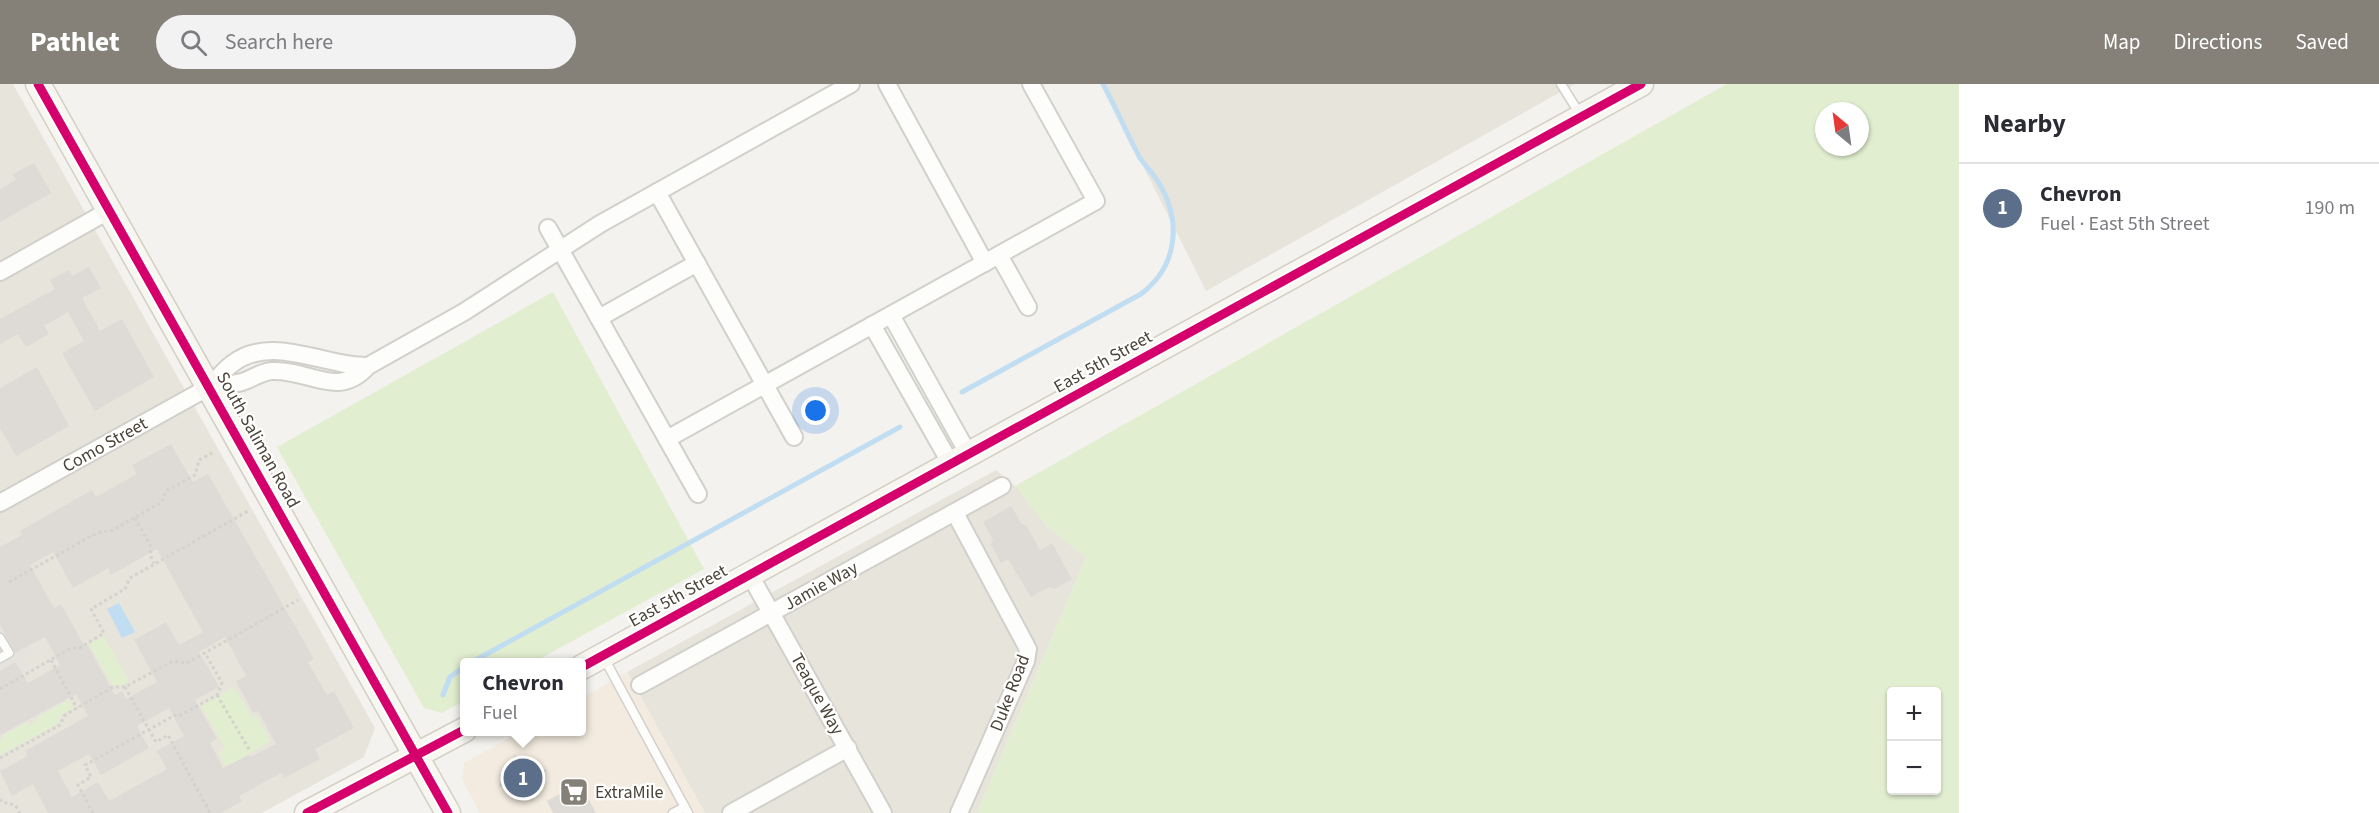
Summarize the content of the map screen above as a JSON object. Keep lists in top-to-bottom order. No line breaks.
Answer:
{"streets":{"main road":["East 5th Street","South Saliman Road"],"street":["Como Street","Jamie Way","Duke Road","Teaque Way"]},"crossings":[["East 5th Street","Teaque Way"],["South Saliman Road","Como Street"],["Jamie Way","Duke Road"],["Jamie Way","Teaque Way"]],"places":{"supermarket":["ExtraMile"]},"north":"top left","page":{"header":"Pathlet","search":"Search here","nav":["Map","Directions","Saved"],"heading":"Nearby","list":[{"mark":"1","name":"Chevron","note":"Fuel · East 5th Street","value":"190 m"}],"popup":["Chevron","Fuel"],"map_buttons":["+","−"],"pins":"1"}}
